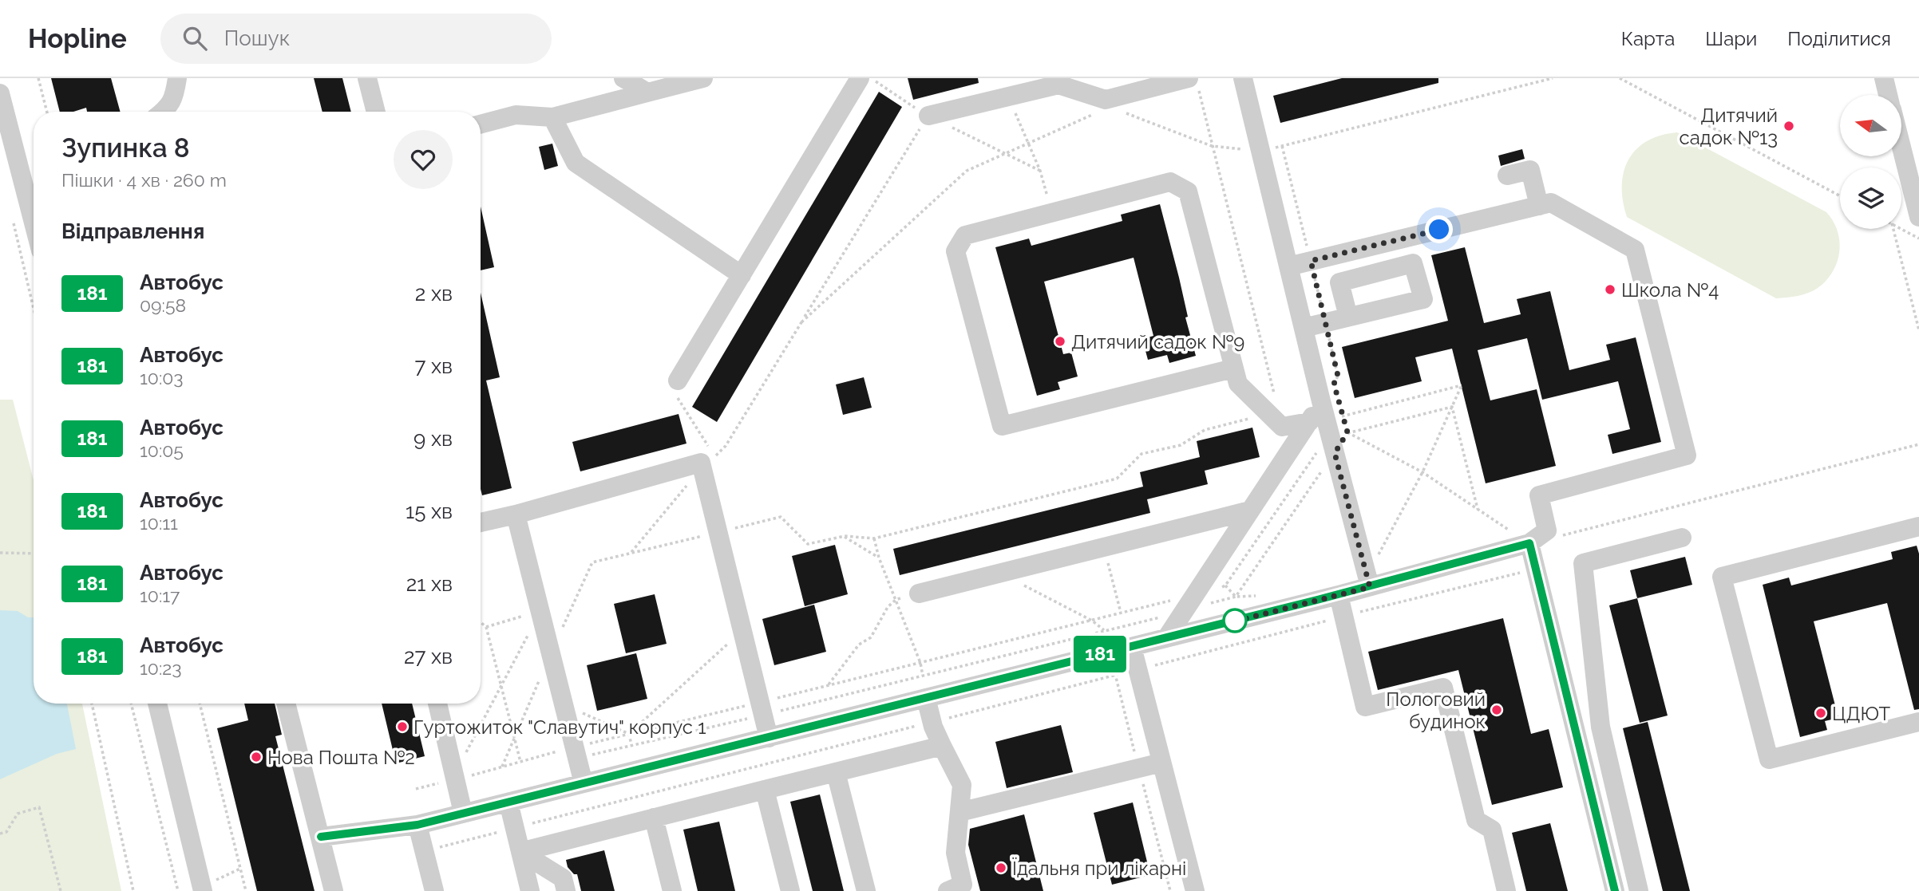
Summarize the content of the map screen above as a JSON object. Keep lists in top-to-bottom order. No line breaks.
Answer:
{"places":["Дитячий садок №13","Школа №4","Дитячий садок №9","Пологовий будинок","ЦДЮТ","Гуртожиток \"Славутич\" корпус 1","Нова Пошта №2","Їдальня при лікарні"],"lines":["bus line 181"],"north":"left","page":{"header":"Hopline","search":"Пошук","nav":["Карта","Шари","Поділитися"],"on_map":"181","heading":[["Зупинка 8","Пішки · 4 хв · 260 m"],"Відправлення"],"list":[{"mark":"181","name":"Автобус","note":"09:58","value":"2 хв"},{"mark":"181","name":"Автобус","note":"10:03","value":"7 хв"},{"mark":"181","name":"Автобус","note":"10:05","value":"9 хв"},{"mark":"181","name":"Автобус","note":"10:11","value":"15 хв"},{"mark":"181","name":"Автобус","note":"10:17","value":"21 хв"},{"mark":"181","name":"Автобус","note":"10:23","value":"27 хв"}]}}
